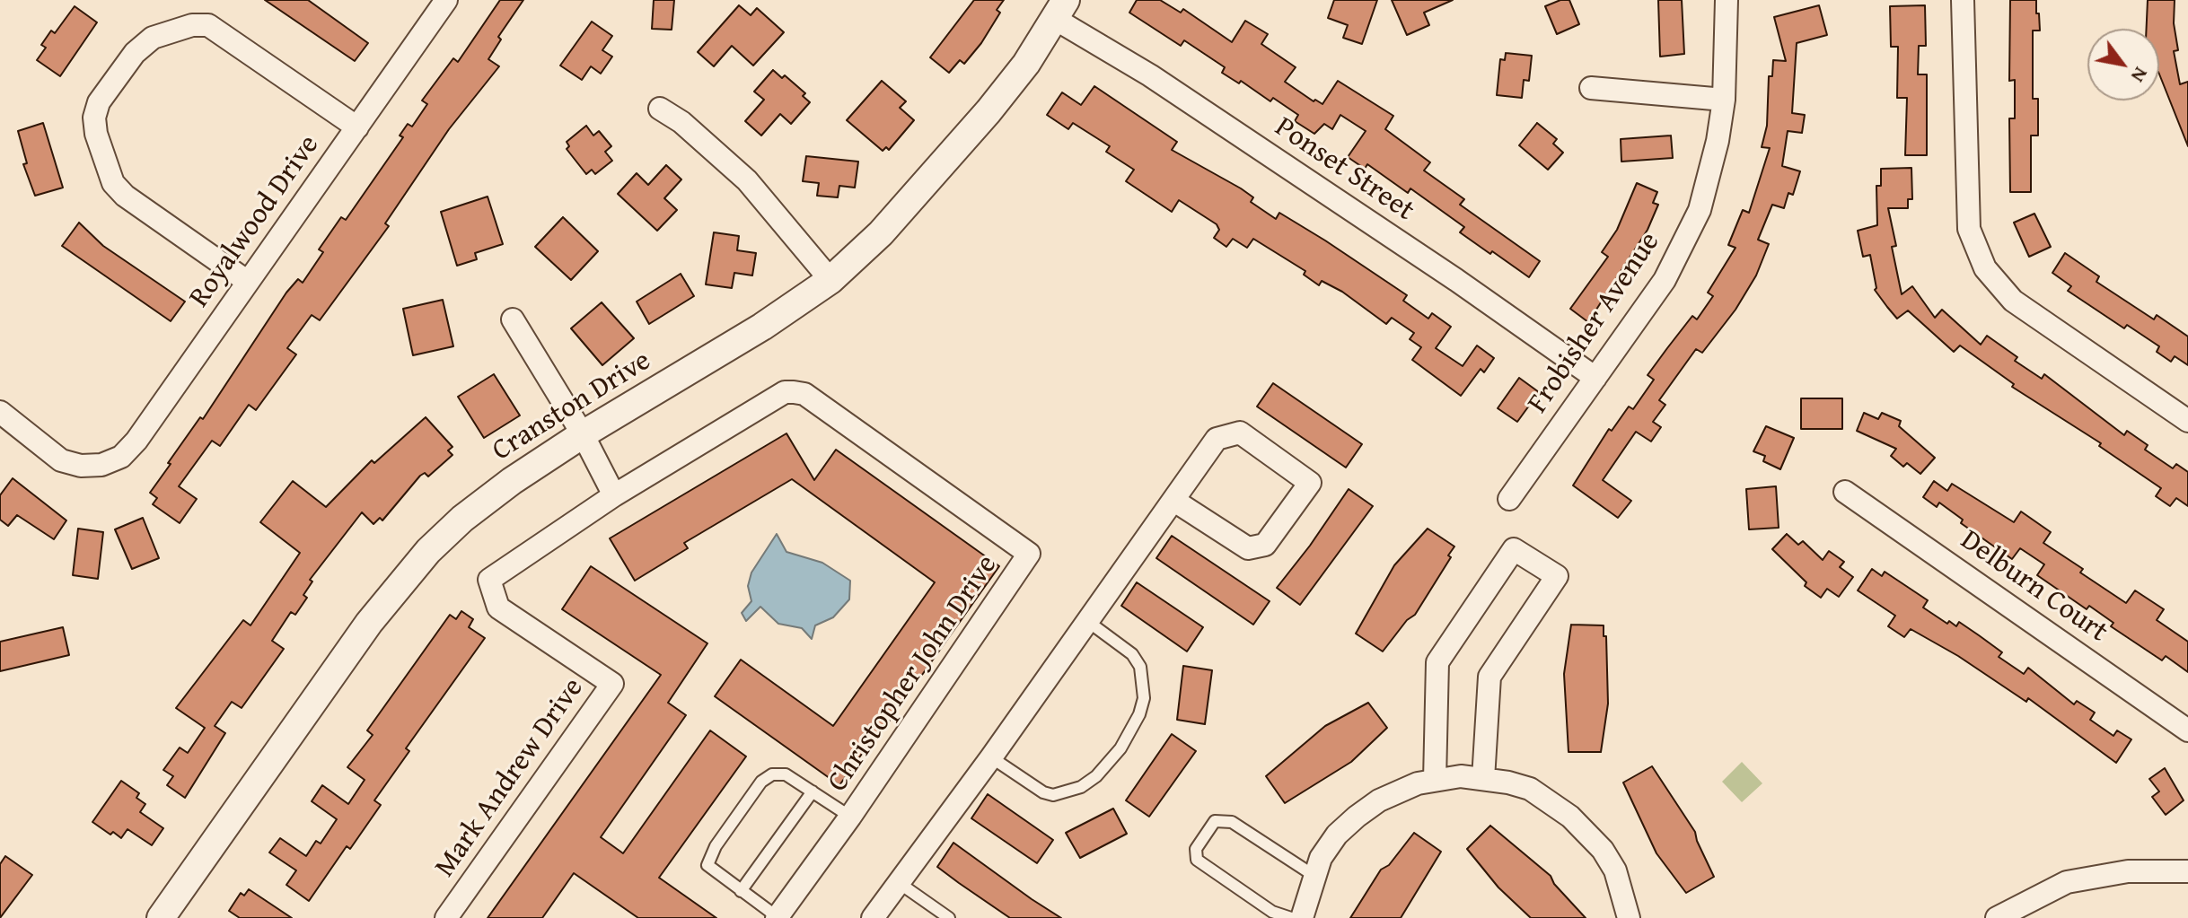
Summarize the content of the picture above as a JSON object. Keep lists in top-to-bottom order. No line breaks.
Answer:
{"streets":{"street":["Ponset Street","Royalwood Drive","Frobisher Avenue","Cranston Drive","Delburn Court","Christopher John Drive","Mark Andrew Drive"]},"crossings":[["Ponset Street","Frobisher Avenue"],["Ponset Street","Cranston Drive"],["Christopher John Drive","Mark Andrew Drive"]],"north":"bottom right"}
